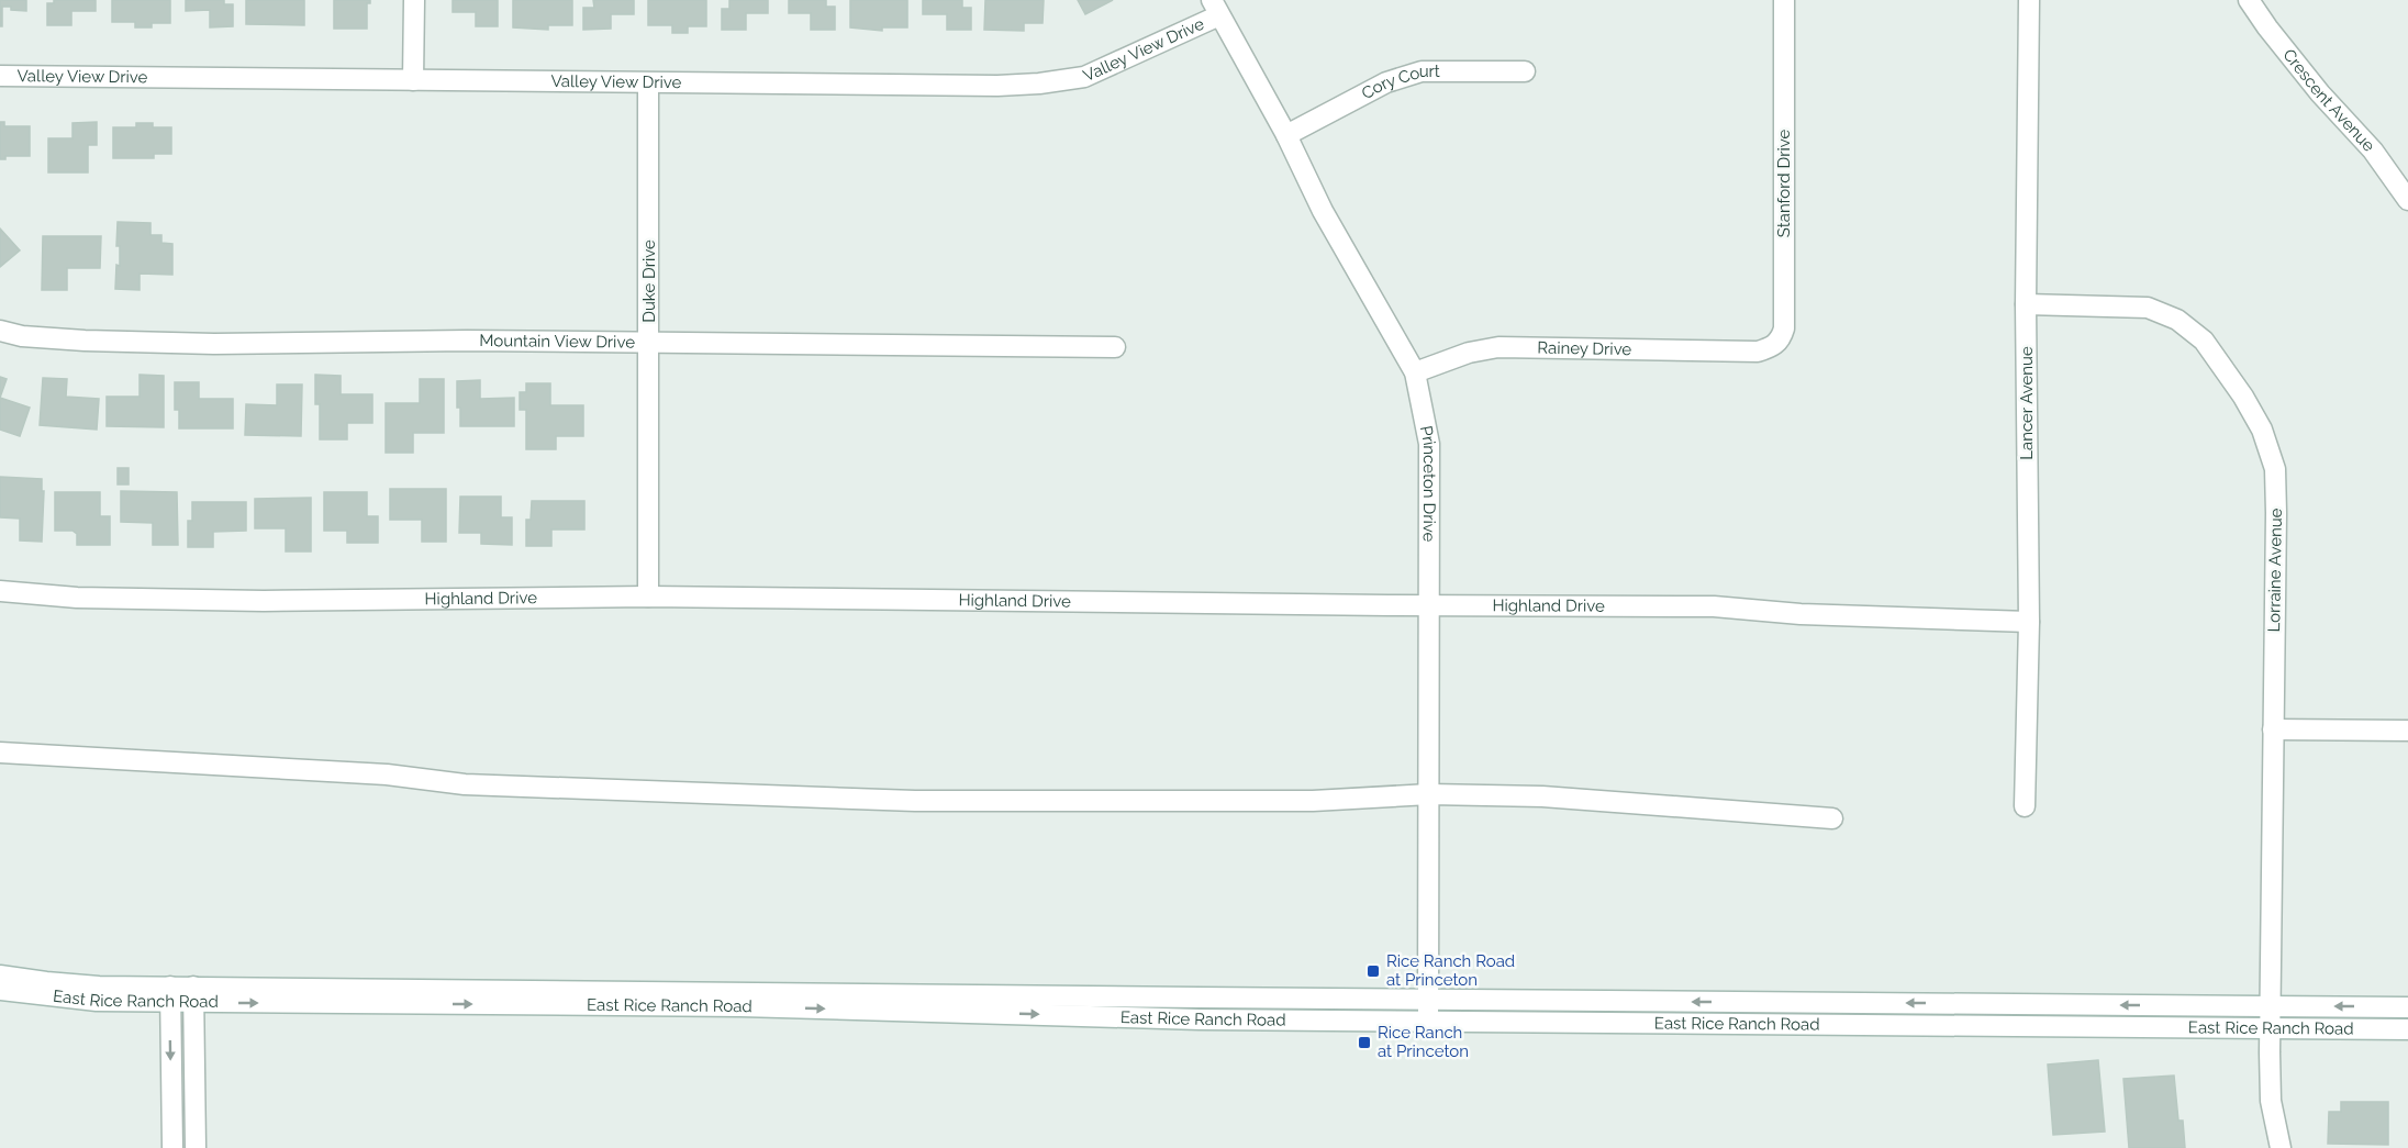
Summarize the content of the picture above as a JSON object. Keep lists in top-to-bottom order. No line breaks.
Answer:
{"streets":{"street":["Valley View Drive","Cory Court","Crescent Avenue","Stanford Drive","Duke Drive","Mountain View Drive","Rainey Drive","Lancer Avenue","Princeton Drive","Lorraine Avenue","Highland Drive","East Rice Ranch Road"]},"crossings":[["Valley View Drive","Duke Drive"],["Valley View Drive","Princeton Drive"],["Cory Court","Princeton Drive"],["Stanford Drive","Rainey Drive"],["Duke Drive","Mountain View Drive"],["Duke Drive","Highland Drive"],["Rainey Drive","Princeton Drive"],["Lancer Avenue","Lorraine Avenue"],["Lancer Avenue","Highland Drive"],["Princeton Drive","Highland Drive"],["Princeton Drive","East Rice Ranch Road"],["Lorraine Avenue","East Rice Ranch Road"]],"places":{"transit":["Rice Ranch Road at Princeton","Rice Ranch at Princeton"]}}
